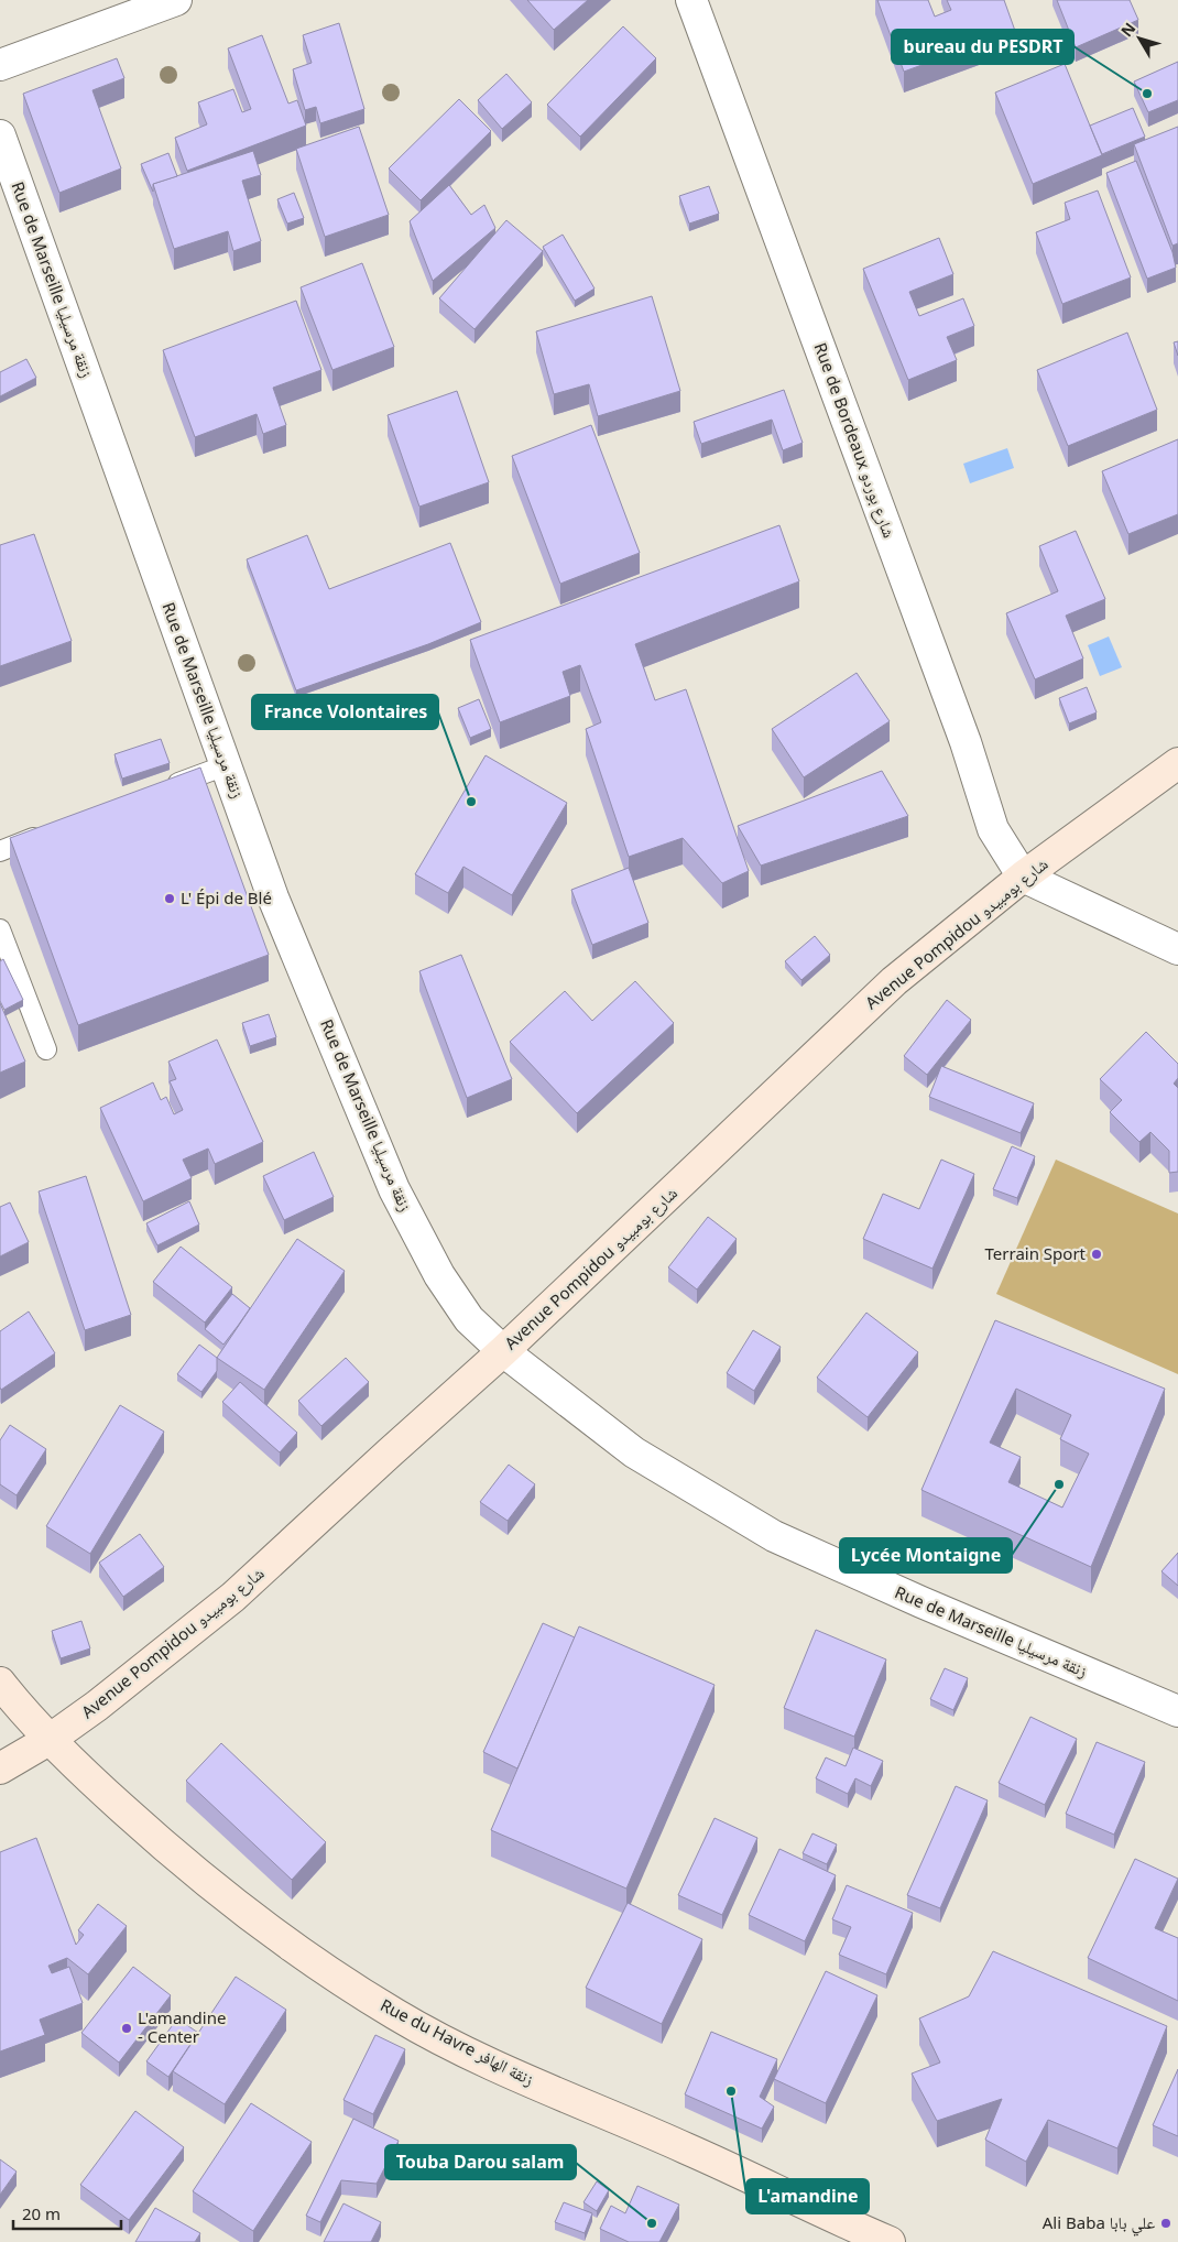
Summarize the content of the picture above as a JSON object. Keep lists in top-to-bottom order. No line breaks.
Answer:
{"streets":{"main road":["Avenue Pompidou شارع بومبيدو","Rue du Havre زنقة الهافر"],"street":["Rue de Marseille زنقة مرسيليا","Rue de Bordeaux شارع بوردو"]},"crossings":[["Rue de Marseille زنقة مرسيليا","Avenue Pompidou شارع بومبيدو"],["Rue de Bordeaux شارع بوردو","Avenue Pompidou شارع بومبيدو"],["Avenue Pompidou شارع بومبيدو","Rue du Havre زنقة الهافر"]],"places":["bureau du PESDRT","France Volontaires","L' Épi de Blé","Terrain Sport","Lycée Montaigne","L'amandine - Center","L'amandine","Touba Darou salam","Ali Baba علي بابا"],"scale_bar":"20 m","north":"top left"}
